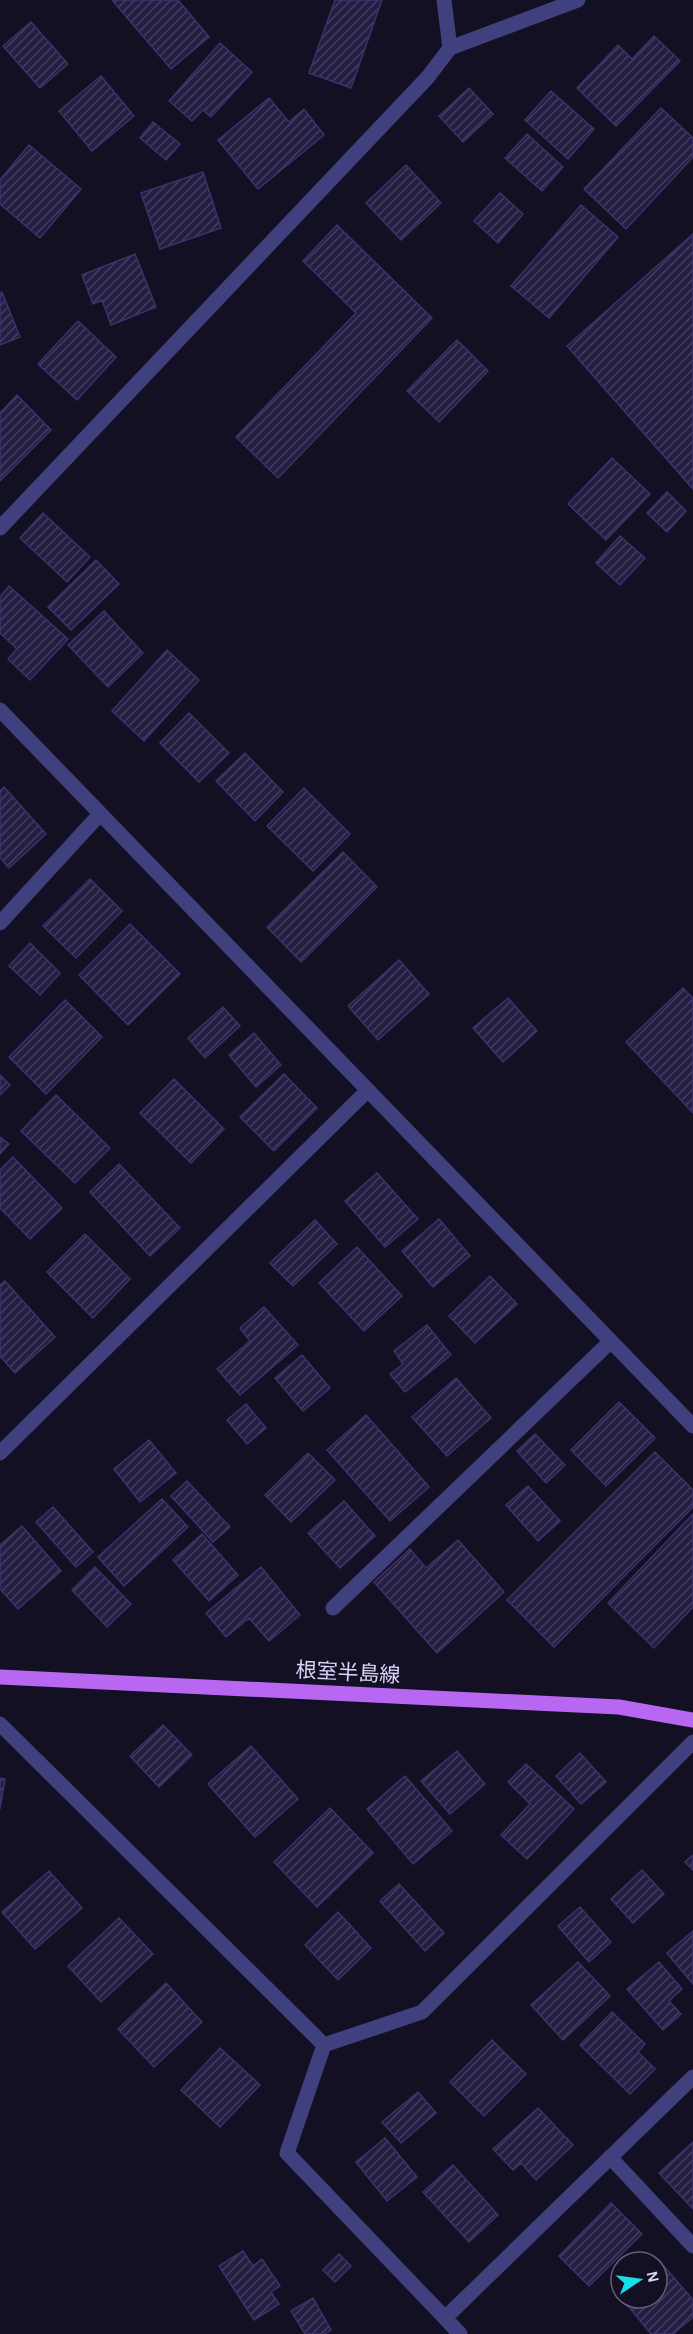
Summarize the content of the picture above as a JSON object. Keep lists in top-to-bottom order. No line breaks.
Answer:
{"streets":{"main road":["根室半島線"]},"north":"right"}
